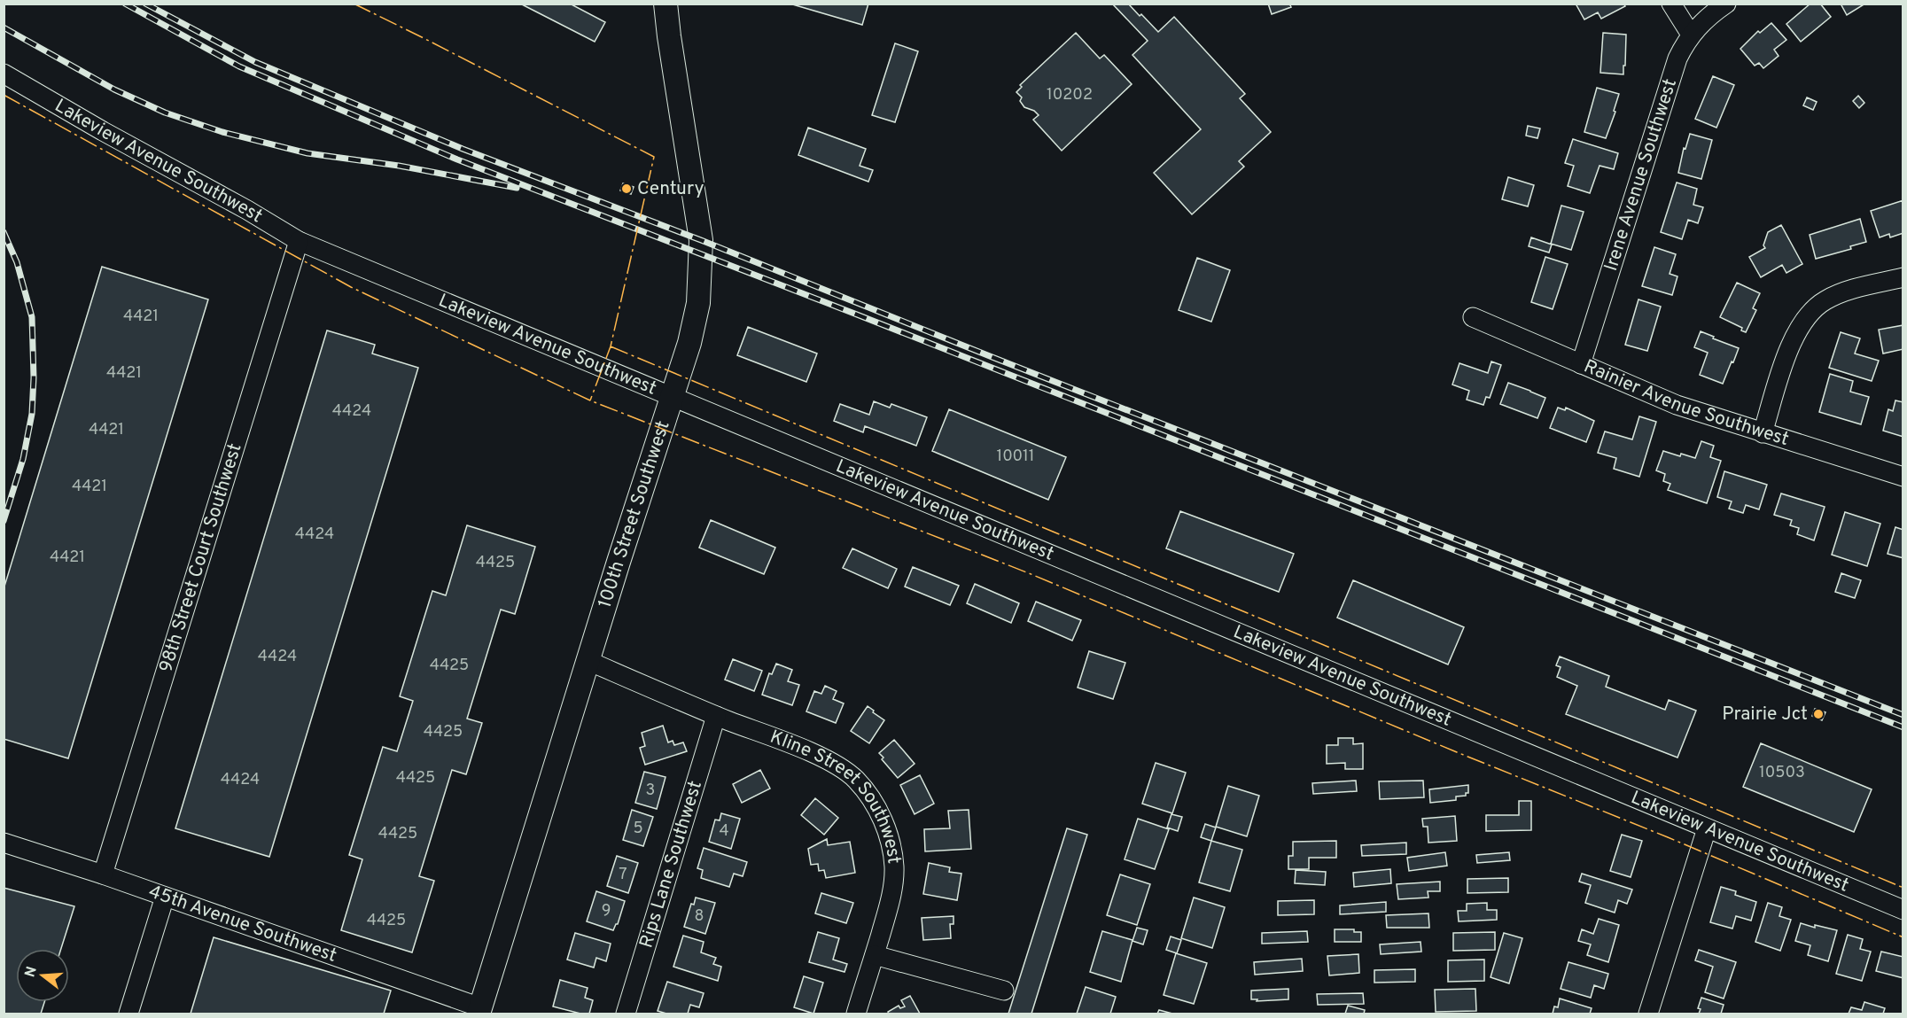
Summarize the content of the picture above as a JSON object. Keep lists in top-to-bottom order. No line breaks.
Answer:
{"streets":{"main road":["100th Street Southwest"],"street":["Lakeview Avenue Southwest","Irene Avenue Southwest","Rainier Avenue Southwest","98th Street Court Southwest","Kline Street Southwest","Rips Lane Southwest","45th Avenue Southwest"]},"crossings":[["Lakeview Avenue Southwest","100th Street Southwest"],["Lakeview Avenue Southwest","98th Street Court Southwest"],["Irene Avenue Southwest","Rainier Avenue Southwest"],["100th Street Southwest","Kline Street Southwest"],["100th Street Southwest","45th Avenue Southwest"],["98th Street Court Southwest","45th Avenue Southwest"],["Kline Street Southwest","Rips Lane Southwest"]],"places":["Century","Prairie Jct"],"house_numbers":["10202","4421","4421","4424","4421","10011","4421","4424","4421","4425","4424","4425","4425","10503","4425","4424","3","5","4","4425","7","9","8","4425"],"north":"left"}
